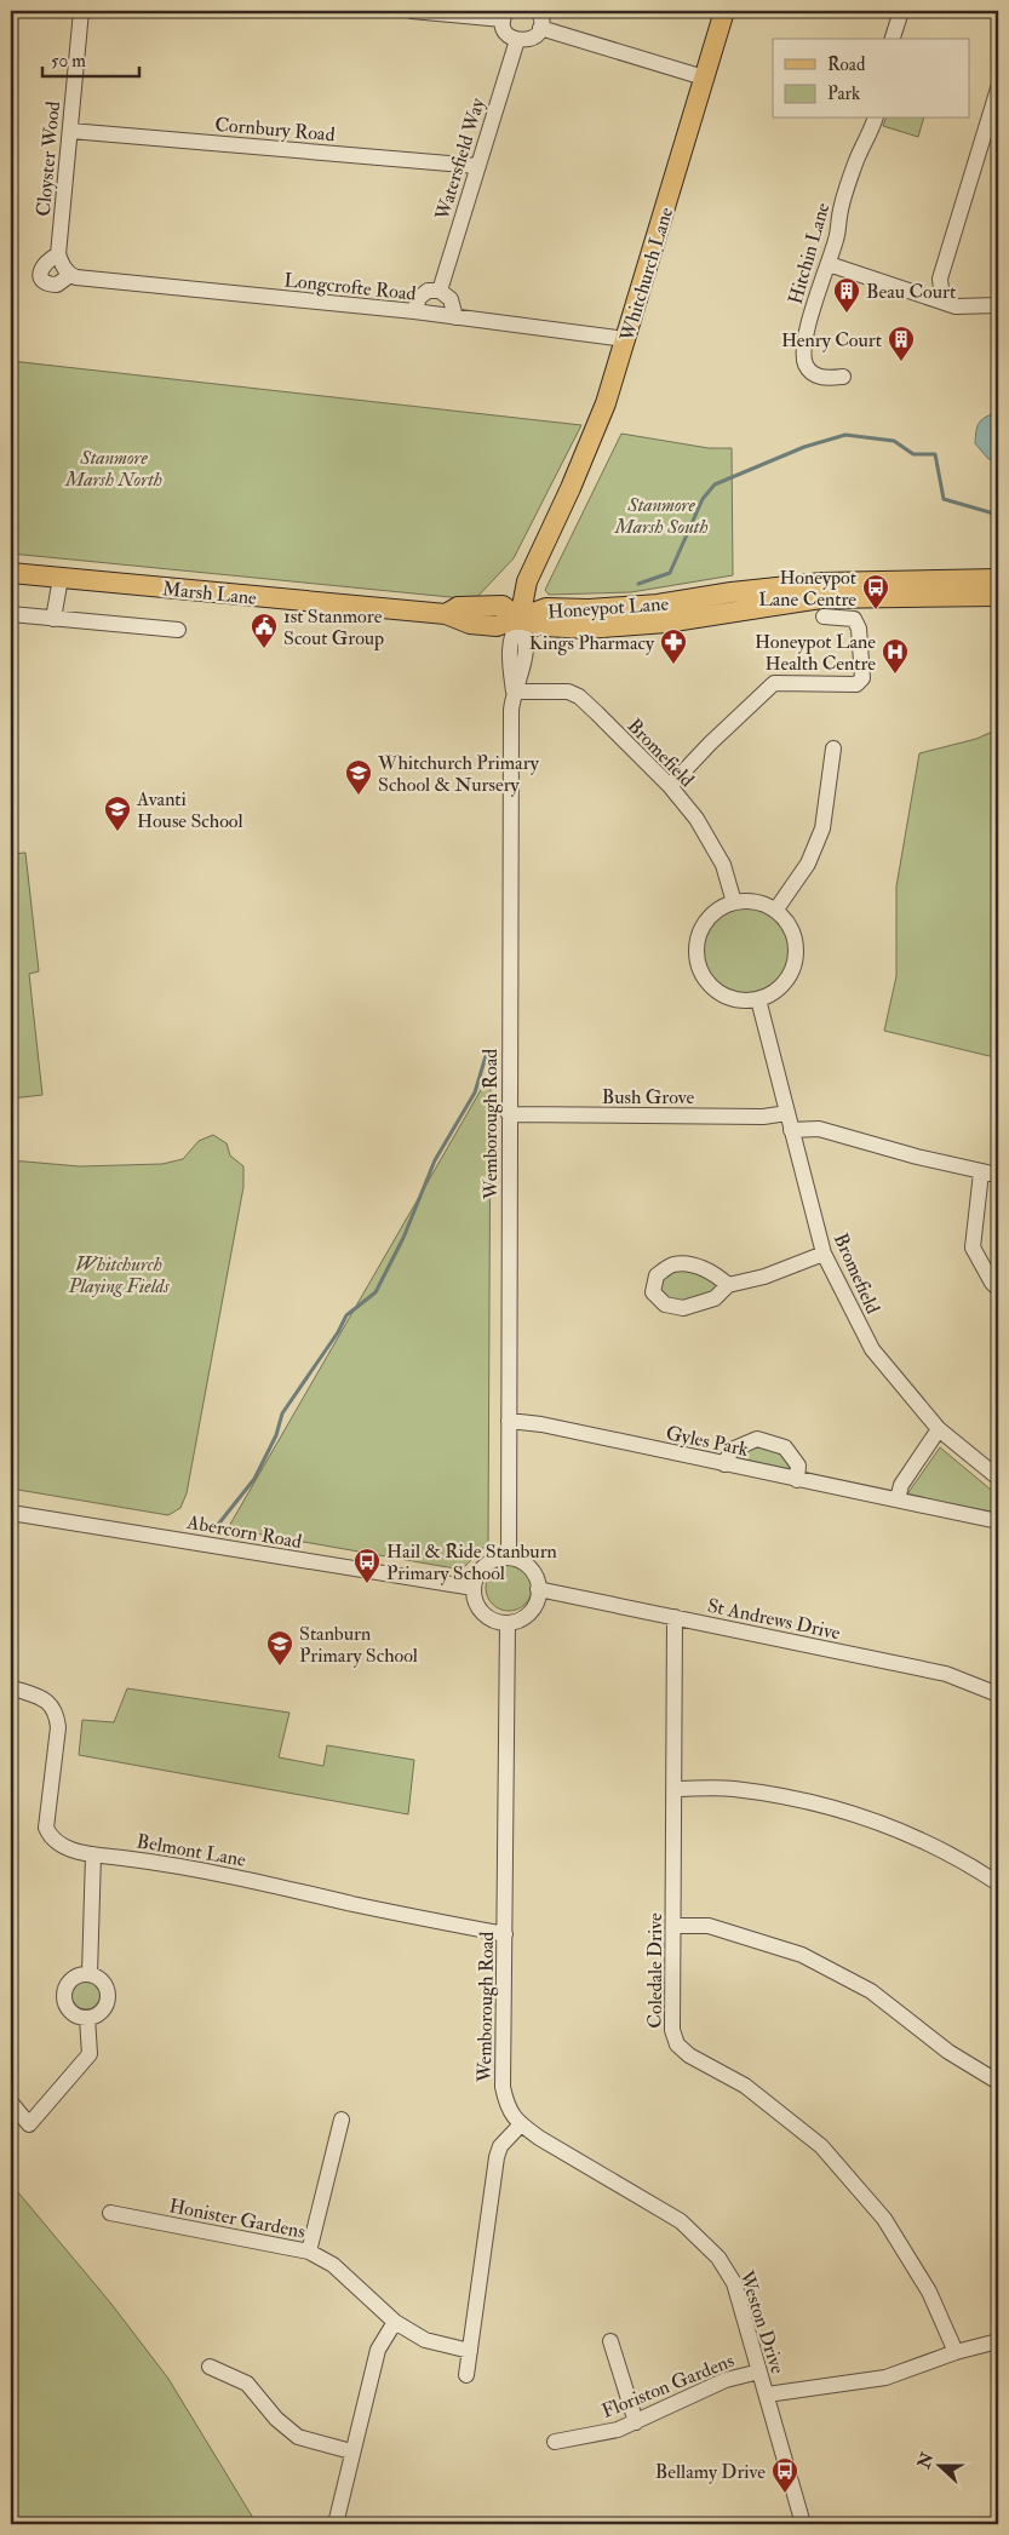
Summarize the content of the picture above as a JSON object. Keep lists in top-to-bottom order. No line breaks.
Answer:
{"streets":{"main road":["Whitchurch Lane","Marsh Lane","Honeypot Lane"],"street":["Cornbury Road","Cloyster Wood","Watersfield Way","Hitchin Lane","Longcrofte Road","Bromefield","Bush Grove","Wemborough Road","Gyles Park","Abercorn Road","St Andrews Drive","Belmont Lane","Coledale Drive","Honister Gardens","Weston Drive","Floriston Gardens"]},"crossings":[["Cornbury Road","Cloyster Wood"],["Cornbury Road","Watersfield Way"],["Cloyster Wood","Longcrofte Road"],["Whitchurch Lane","Longcrofte Road"],["Whitchurch Lane","Marsh Lane"],["Whitchurch Lane","Honeypot Lane"],["Whitchurch Lane","Wemborough Road"],["Marsh Lane","Honeypot Lane"],["Marsh Lane","Wemborough Road"],["Honeypot Lane","Wemborough Road"],["Bromefield","Bush Grove"],["Bromefield","Wemborough Road"],["Bush Grove","Wemborough Road"],["Wemborough Road","Gyles Park"],["Wemborough Road","Abercorn Road"],["Wemborough Road","St Andrews Drive"],["Wemborough Road","Belmont Lane"],["Wemborough Road","Weston Drive"],["Abercorn Road","St Andrews Drive"],["St Andrews Drive","Coledale Drive"],["Weston Drive","Floriston Gardens"]],"parks":["Stanmore Marsh North","Stanmore Marsh South","Whitchurch Playing Fields"],"places":{"building":["Beau Court","Henry Court"],"bus stop":["Honeypot Lane Centre","Hail & Ride Stanburn Primary School","Bellamy Drive"],"public building":["1st Stanmore Scout Group"],"pharmacy":["Kings Pharmacy"],"hospital":["Honeypot Lane Health Centre"],"school or university":["Whitchurch Primary School & Nursery","Avanti House School","Stanburn Primary School"]},"legend":["Road","Park"],"scale_bar":"50 m","north":"left"}
